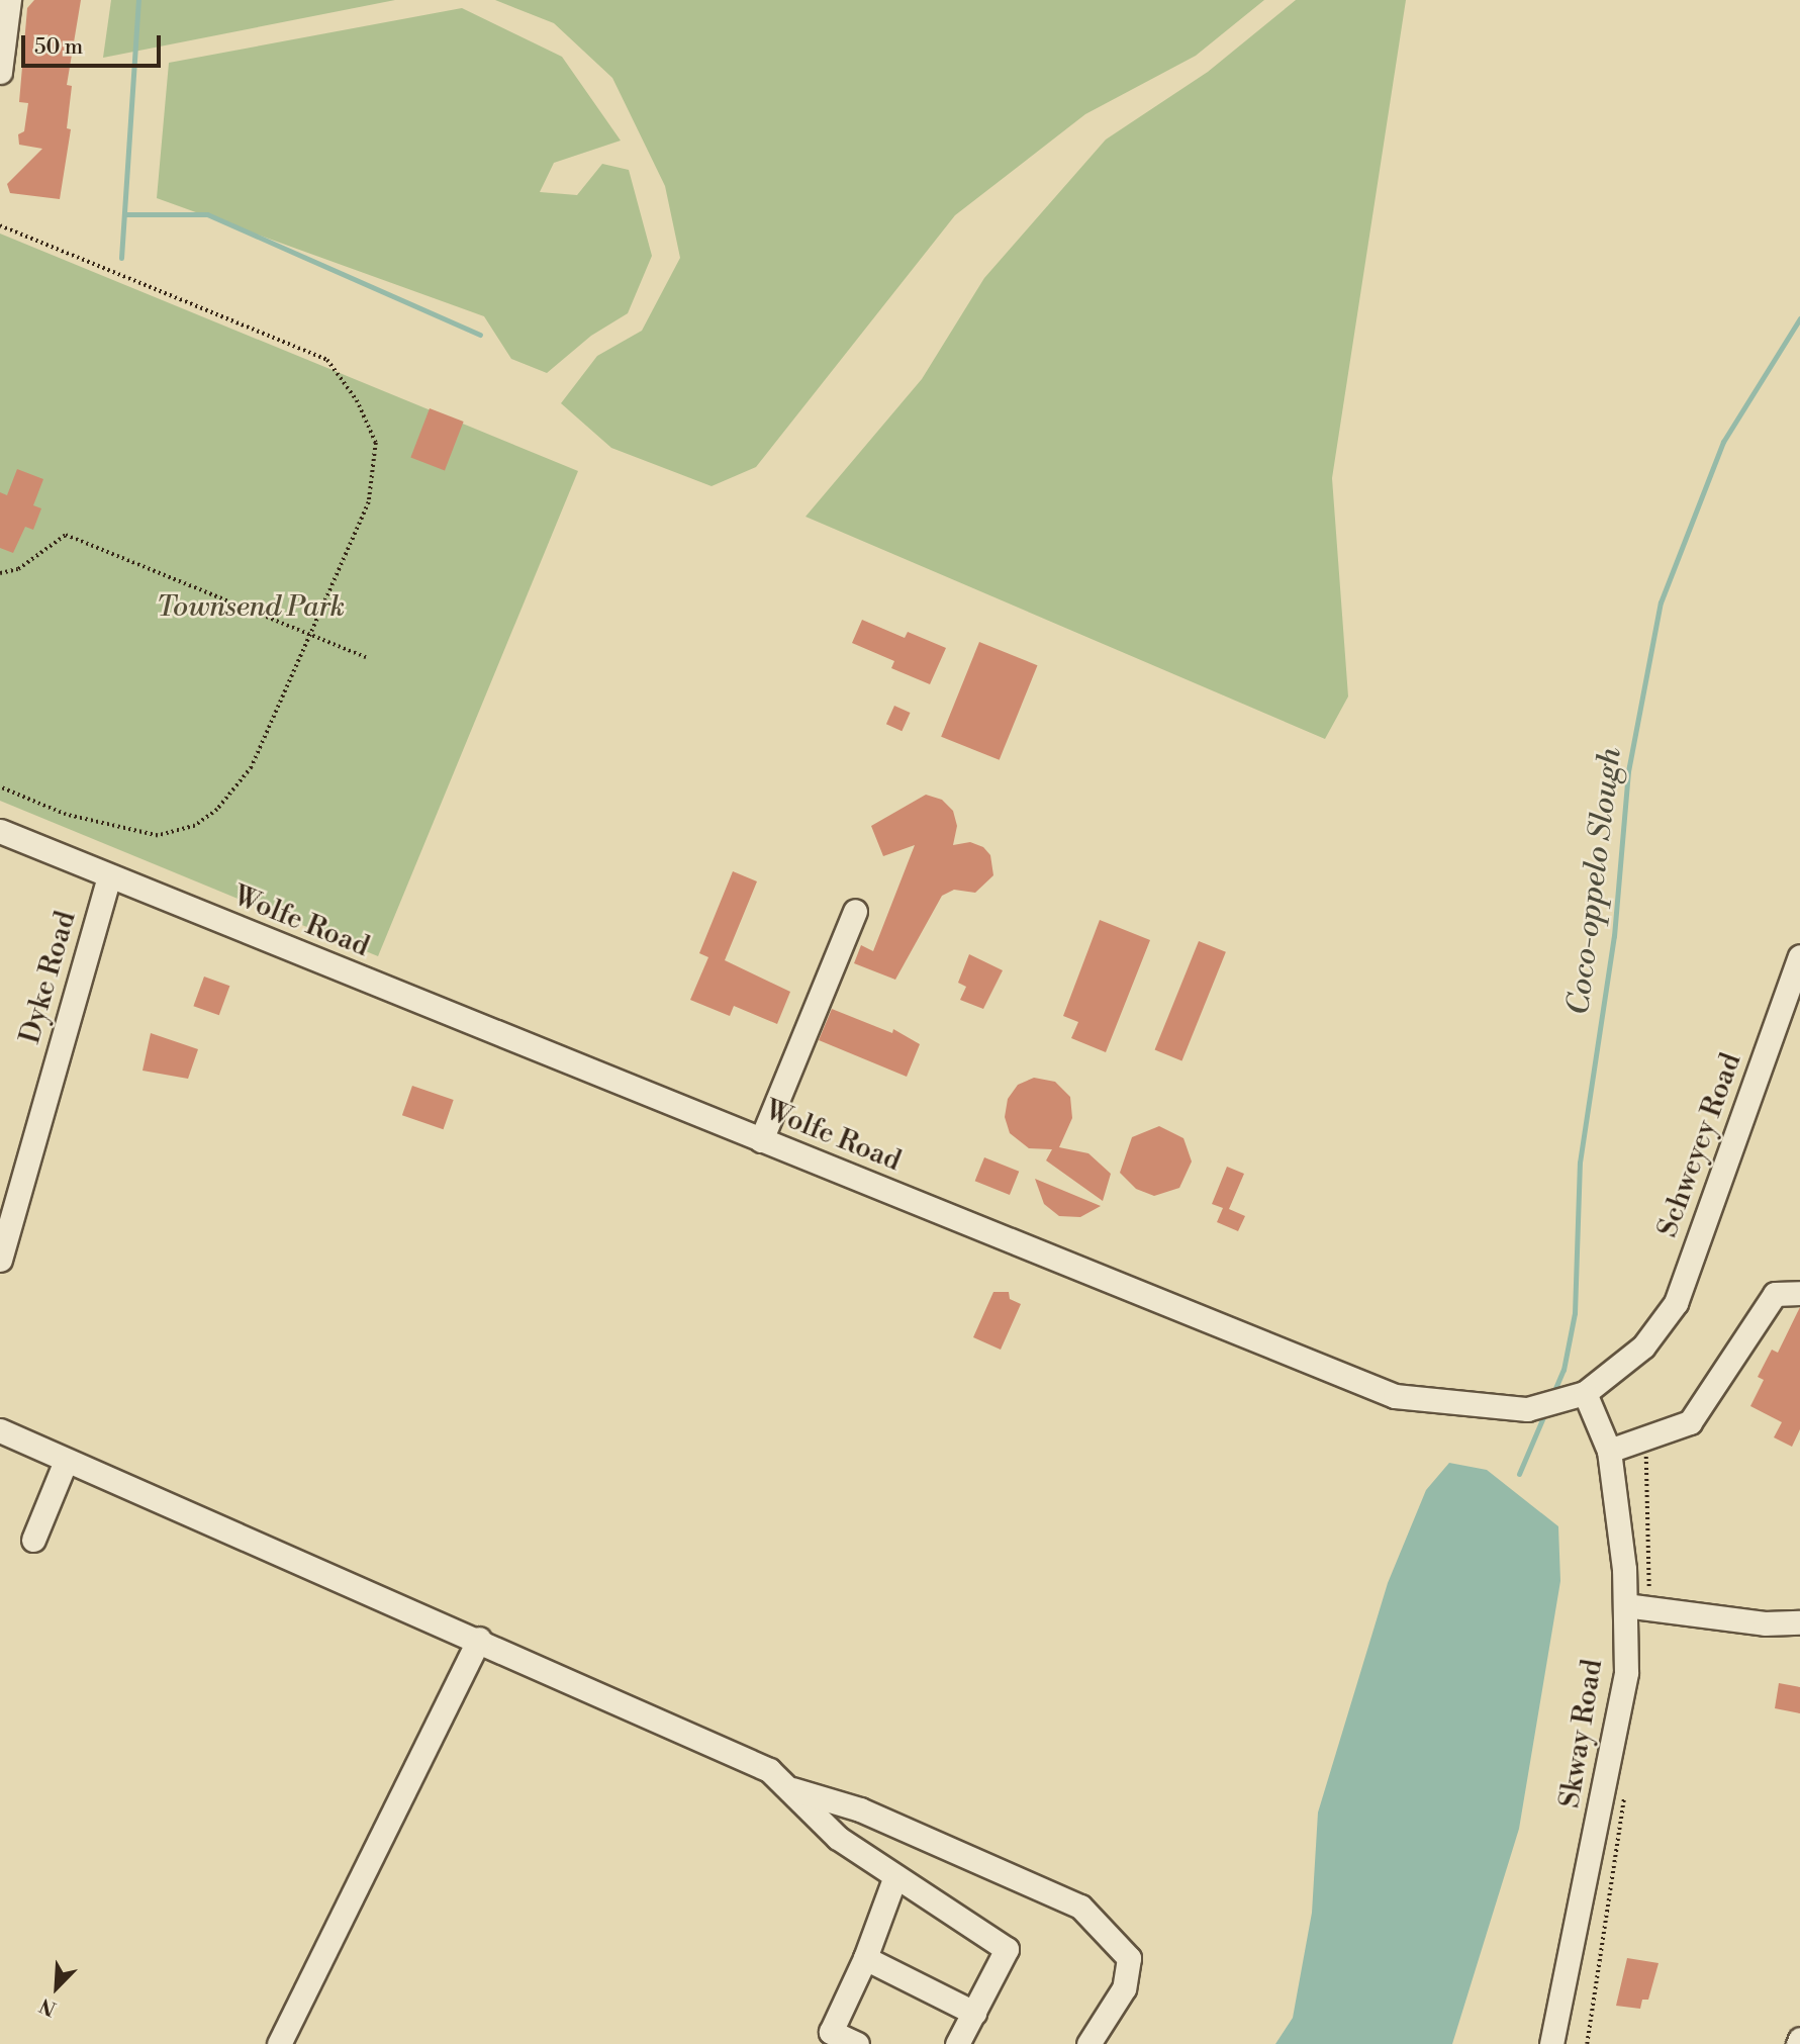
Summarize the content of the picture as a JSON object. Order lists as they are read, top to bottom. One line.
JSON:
{"streets":{"street":["Wolfe Road","Dyke Road","Schweyey Road","Skway Road"]},"crossings":[["Wolfe Road","Dyke Road"],["Wolfe Road","Schweyey Road"],["Wolfe Road","Skway Road"]],"water":["Coco-oppelo Slough"],"parks":["Townsend Park"],"scale_bar":"50 m","north":"bottom left"}
